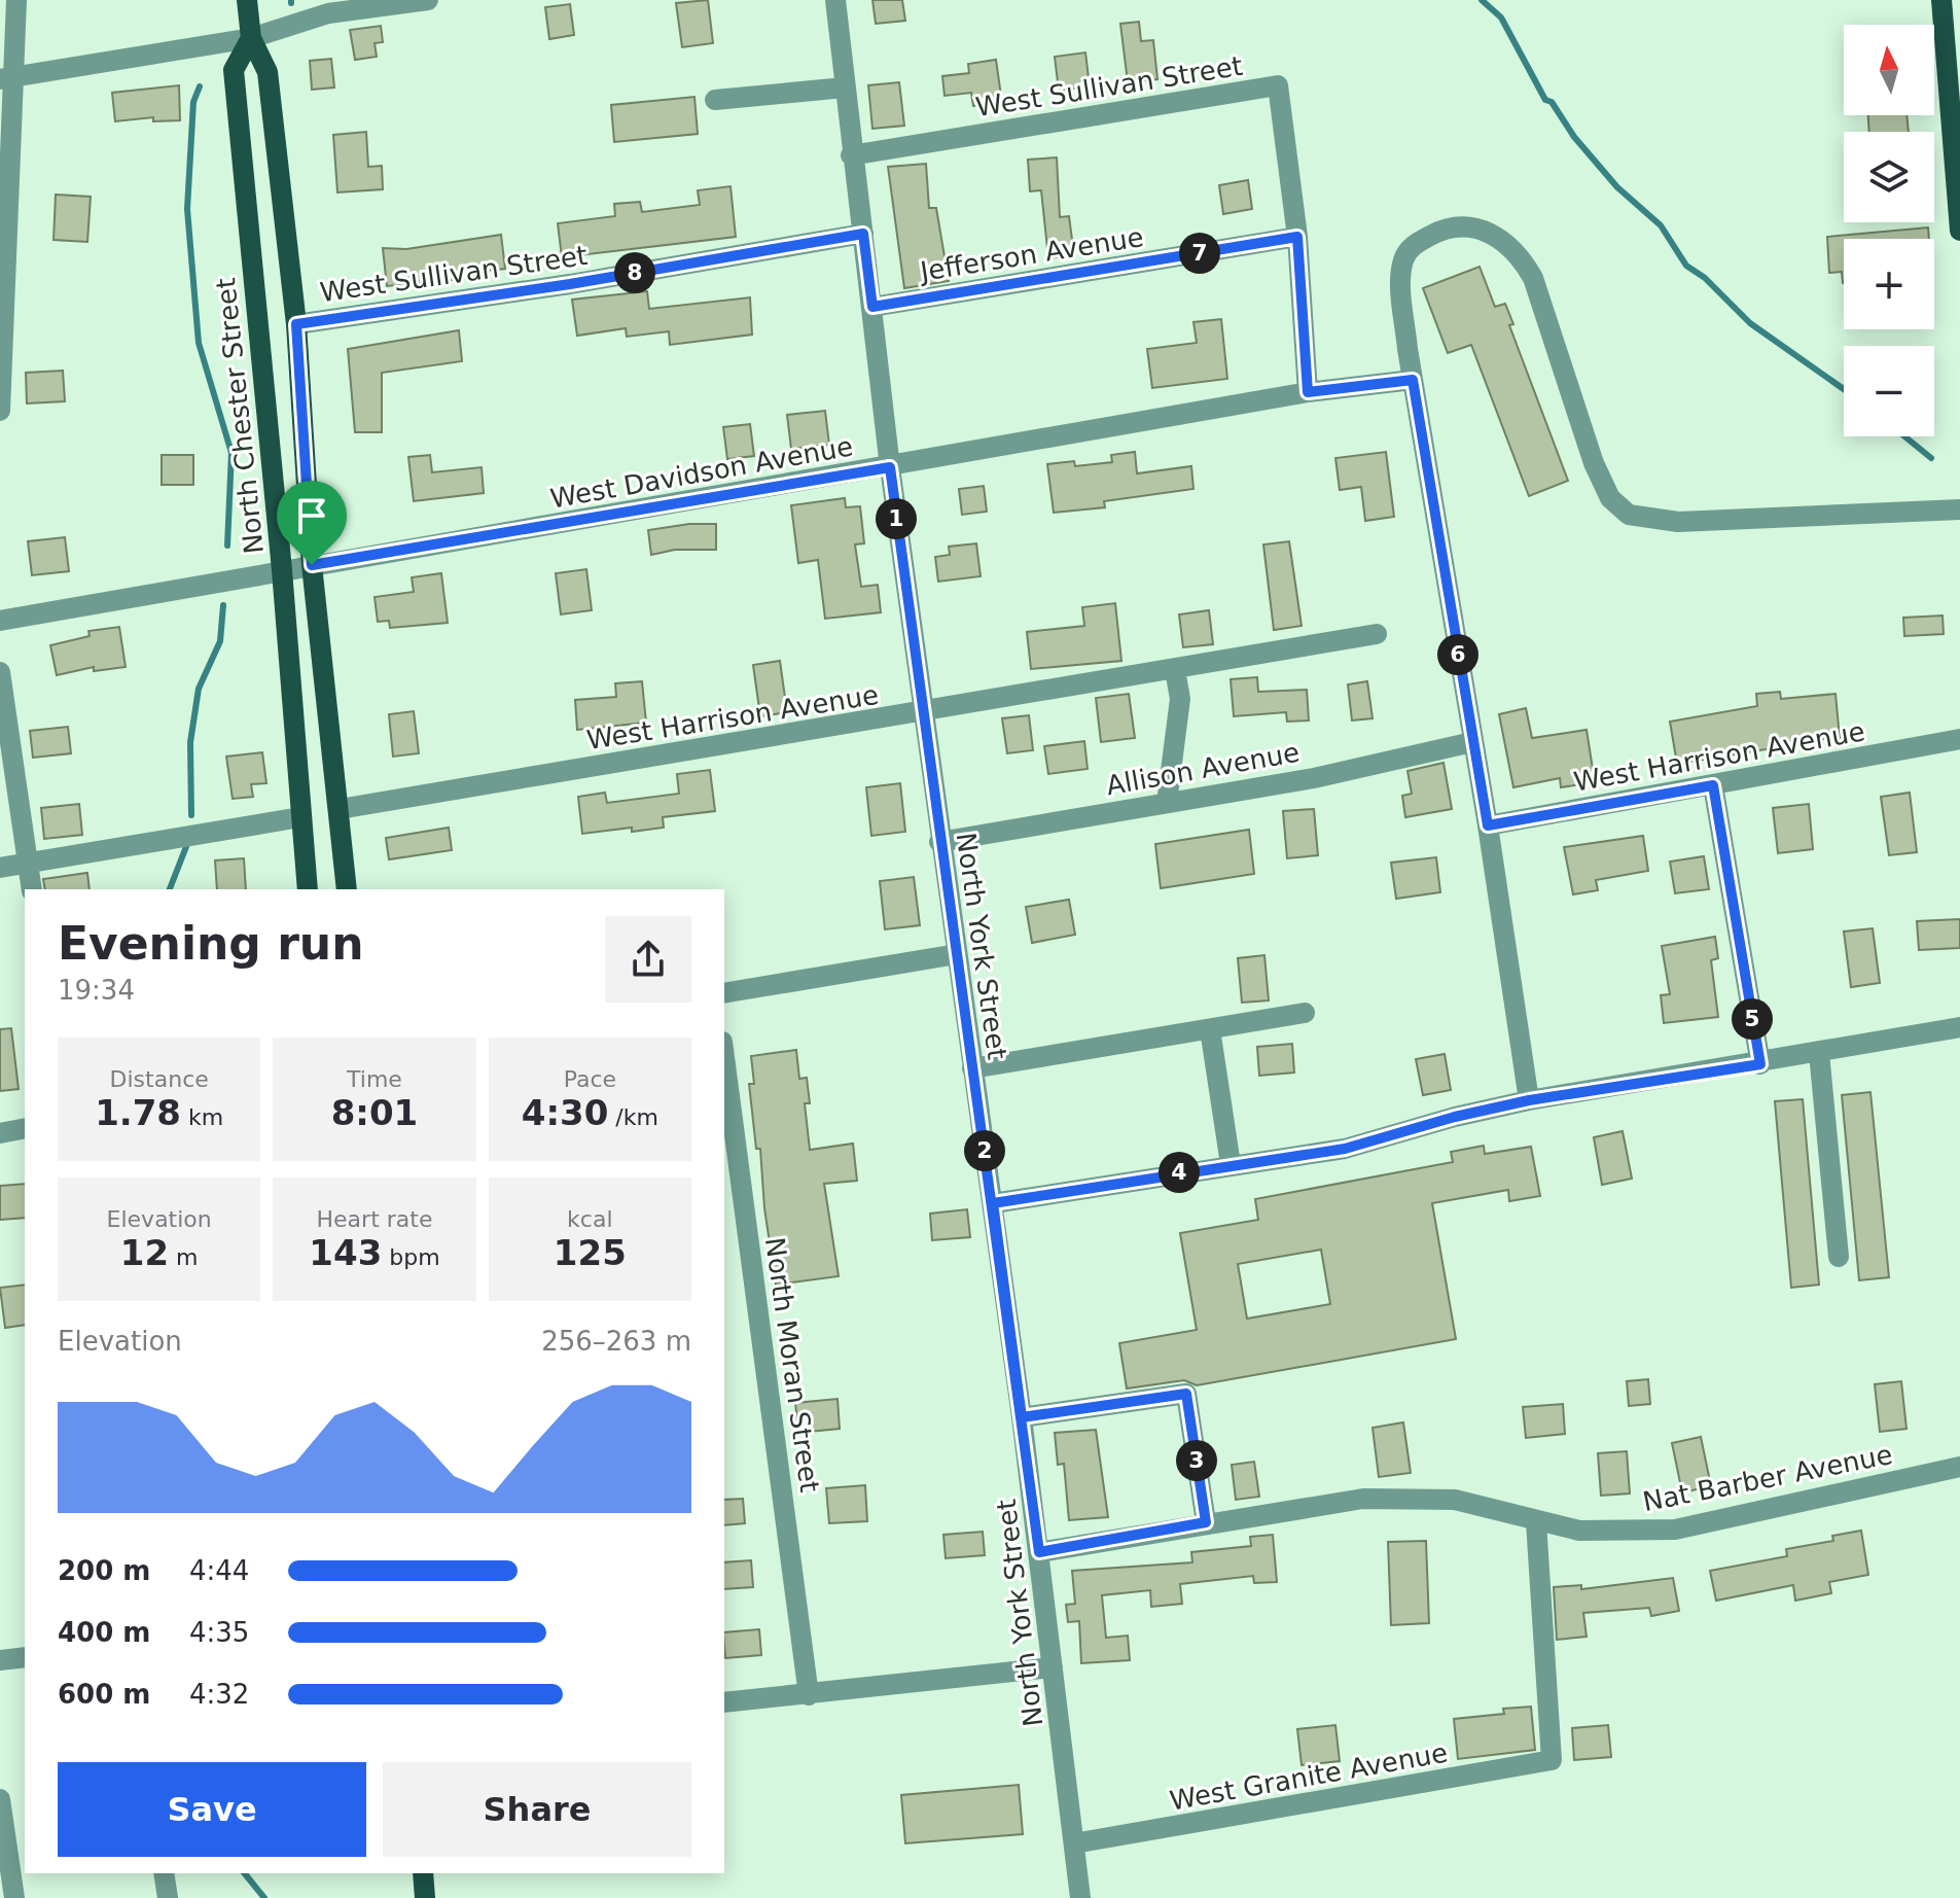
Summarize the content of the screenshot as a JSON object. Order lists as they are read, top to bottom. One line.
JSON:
{"streets":{"main road":["North Chester Street"],"street":["West Sullivan Street","Jefferson Avenue","West Davidson Avenue","West Harrison Avenue","Allison Avenue","North York Street","North Moran Street","Nat Barber Avenue","West Granite Avenue"]},"crossings":[["West Sullivan Street","Jefferson Avenue"],["West Sullivan Street","North York Street"],["Jefferson Avenue","North York Street"],["North Chester Street","West Davidson Avenue"],["West Davidson Avenue","North York Street"],["West Harrison Avenue","North York Street"],["Allison Avenue","North York Street"],["North York Street","West Granite Avenue"],["Nat Barber Avenue","West Granite Avenue"]],"north":"top","page":{"map_buttons":["+","−"],"pins":["7","8","1","6","5","2","4","3"],"heading":["Evening run","19:34"],"stats":[["Distance","1.78 km"],["Time","8:01"],["Pace","4:30 /km"],["Elevation","12 m"],["Heart rate","143 bpm"],["kcal","125"]],"chart":["Elevation","256–263 m"],"list":[{"name":"200 m","note":"4:44"},{"name":"400 m","note":"4:35"},{"name":"600 m","note":"4:32"}],"buttons":["Save","Share"]}}
